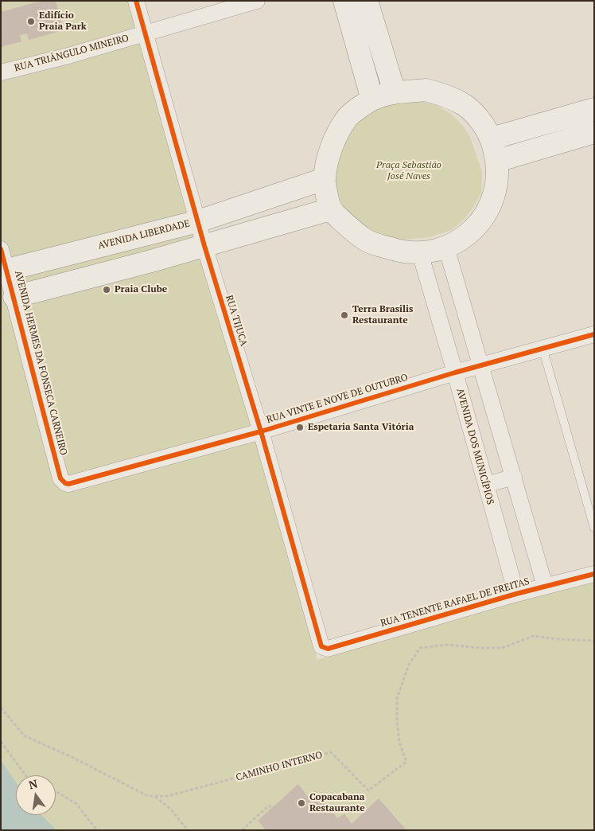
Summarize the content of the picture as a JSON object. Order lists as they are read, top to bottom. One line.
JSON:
{"streets":{"street":["RUA TRIÂNGULO MINEIRO","AVENIDA LIBERDADE","RUA TIJUCA","AVENIDA HERMES DA FONSECA CARNEIRO","RUA VINTE E NOVE DE OUTUBRO","AVENIDA DOS MUNICÍPIOS","RUA TENENTE RAFAEL DE FREITAS"],"path":["CAMINHO INTERNO"]},"crossings":[["RUA TRIÂNGULO MINEIRO","RUA TIJUCA"],["AVENIDA LIBERDADE","RUA TIJUCA"],["AVENIDA LIBERDADE","AVENIDA HERMES DA FONSECA CARNEIRO"],["RUA TIJUCA","RUA VINTE E NOVE DE OUTUBRO"],["RUA TIJUCA","RUA TENENTE RAFAEL DE FREITAS"],["AVENIDA HERMES DA FONSECA CARNEIRO","RUA VINTE E NOVE DE OUTUBRO"],["RUA VINTE E NOVE DE OUTUBRO","AVENIDA DOS MUNICÍPIOS"],["AVENIDA DOS MUNICÍPIOS","RUA TENENTE RAFAEL DE FREITAS"]],"parks":["Praça Sebastião José Naves"],"places":["Edifício Praia Park","Praia Clube","Terra Brasilis Restaurante","Espetaria Santa Vitória","Copacabana Restaurante"],"north":"top"}
